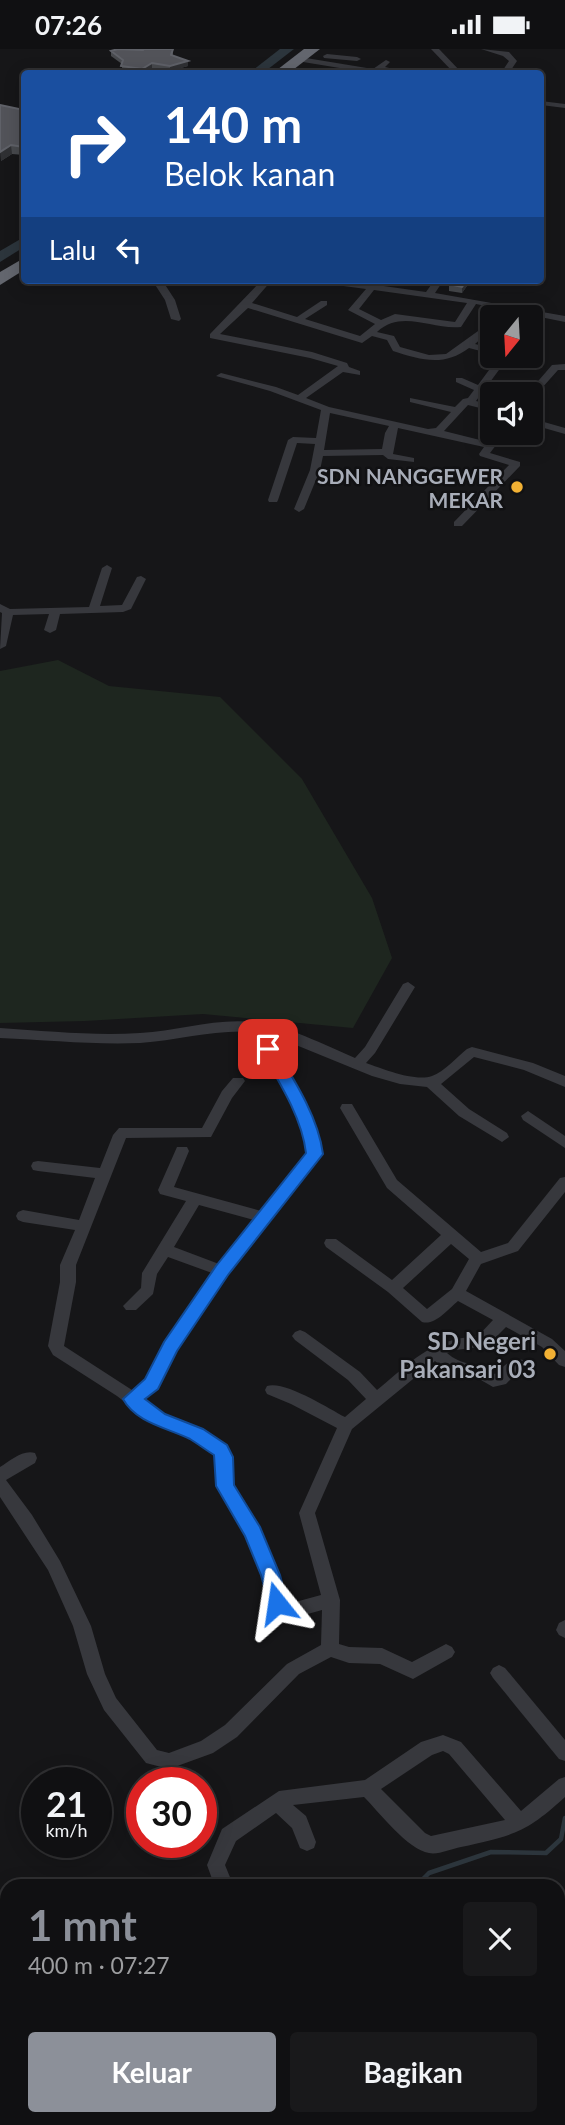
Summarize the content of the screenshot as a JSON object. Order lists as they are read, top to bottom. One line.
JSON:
{"places":["SDN NANGGEWER MEKAR","SD Negeri Pakansari 03"],"north":"bottom","page":{"status":"07:26","turn":["140 m","Belok kanan"],"then":"Lalu","speed":"21 km/h","limit":"30","heading":["1 mnt","400 m · 07:27"],"buttons":["Keluar","Bagikan"]}}
